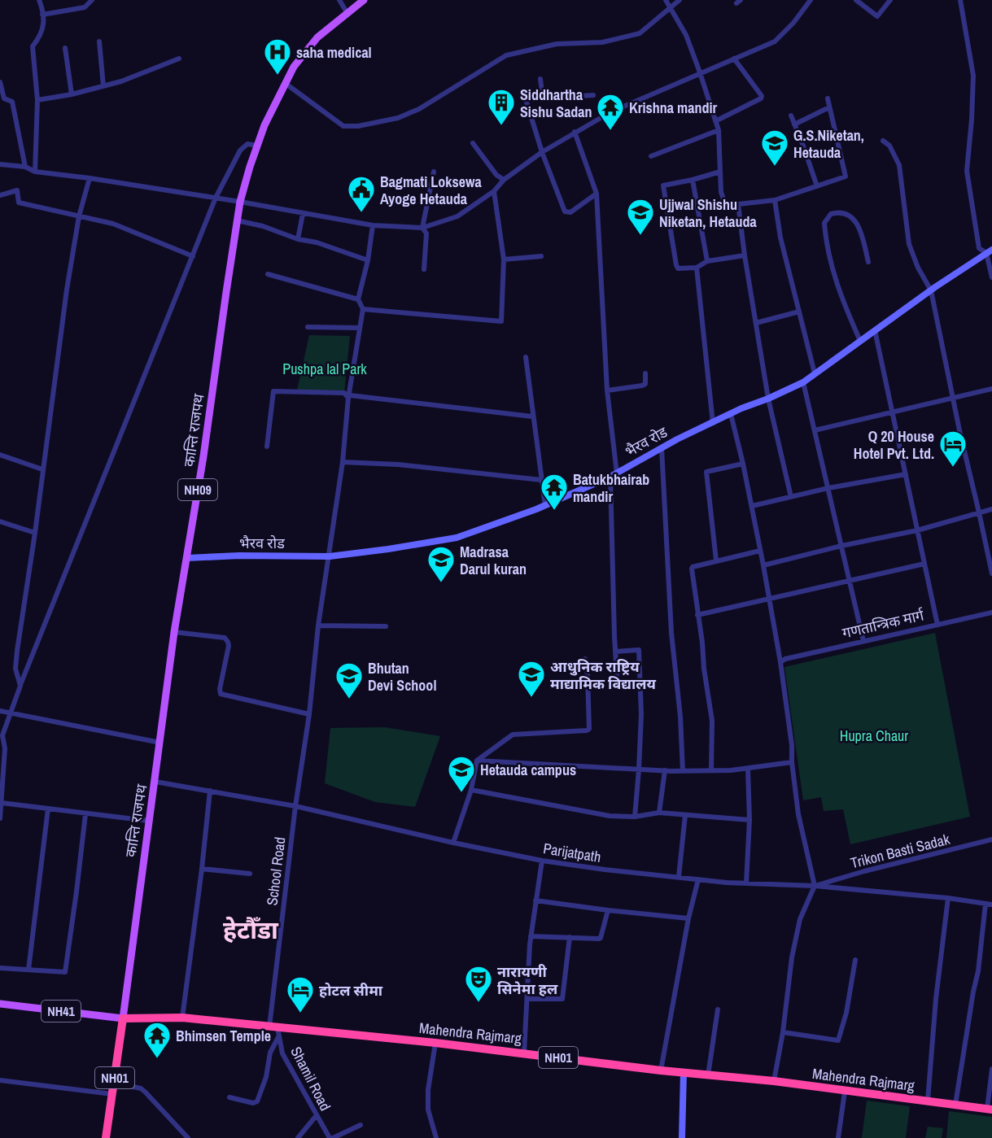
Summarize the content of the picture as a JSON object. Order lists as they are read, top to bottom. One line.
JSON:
{"streets":{"highway":["Mahendra Rajmarg","NH01"],"main road":["कान्ति राजपथ","भैरव रोड","NH09","NH41"],"street":["गणतान्त्रिक मार्ग","Trikon Basti Sadak","Parijatpath","School Road","Shamil Road"]},"crossings":[["कान्ति राजपथ","भैरव रोड"],["कान्ति राजपथ","Parijatpath"],["कान्ति राजपथ","NH41"],["कान्ति राजपथ","Mahendra Rajmarg"],["कान्ति राजपथ","NH01"],["भैरव रोड","School Road"],["Trikon Basti Sadak","Parijatpath"],["Parijatpath","School Road"],["School Road","Mahendra Rajmarg"],["School Road","Shamil Road"],["NH41","Mahendra Rajmarg"],["NH41","NH01"],["Mahendra Rajmarg","NH01"],["Mahendra Rajmarg","Shamil Road"]],"districts":["हेटौँडा"],"parks":["Pushpa lal Park","Hupra Chaur"],"places":{"hospital":["saha medical"],"building":["Siddhartha Sishu Sadan"],"temple":["Krishna mandir","Batukbhairab mandir","Bhimsen Temple"],"school or university":["G.S.Niketan, Hetauda","Ujjwal Shishu Niketan, Hetauda","Madrasa Darul kuran","आधुनिक राष्ट्रिय माद्यामिक विद्यालय","Bhutan Devi School","Hetauda campus"],"public building":["Bagmati Loksewa Ayoge Hetauda"],"hotel":["Q 20 House Hotel Pvt. Ltd.","होटल सीमा"],"theatre":["नारायणी सिनेमा हल"]}}
